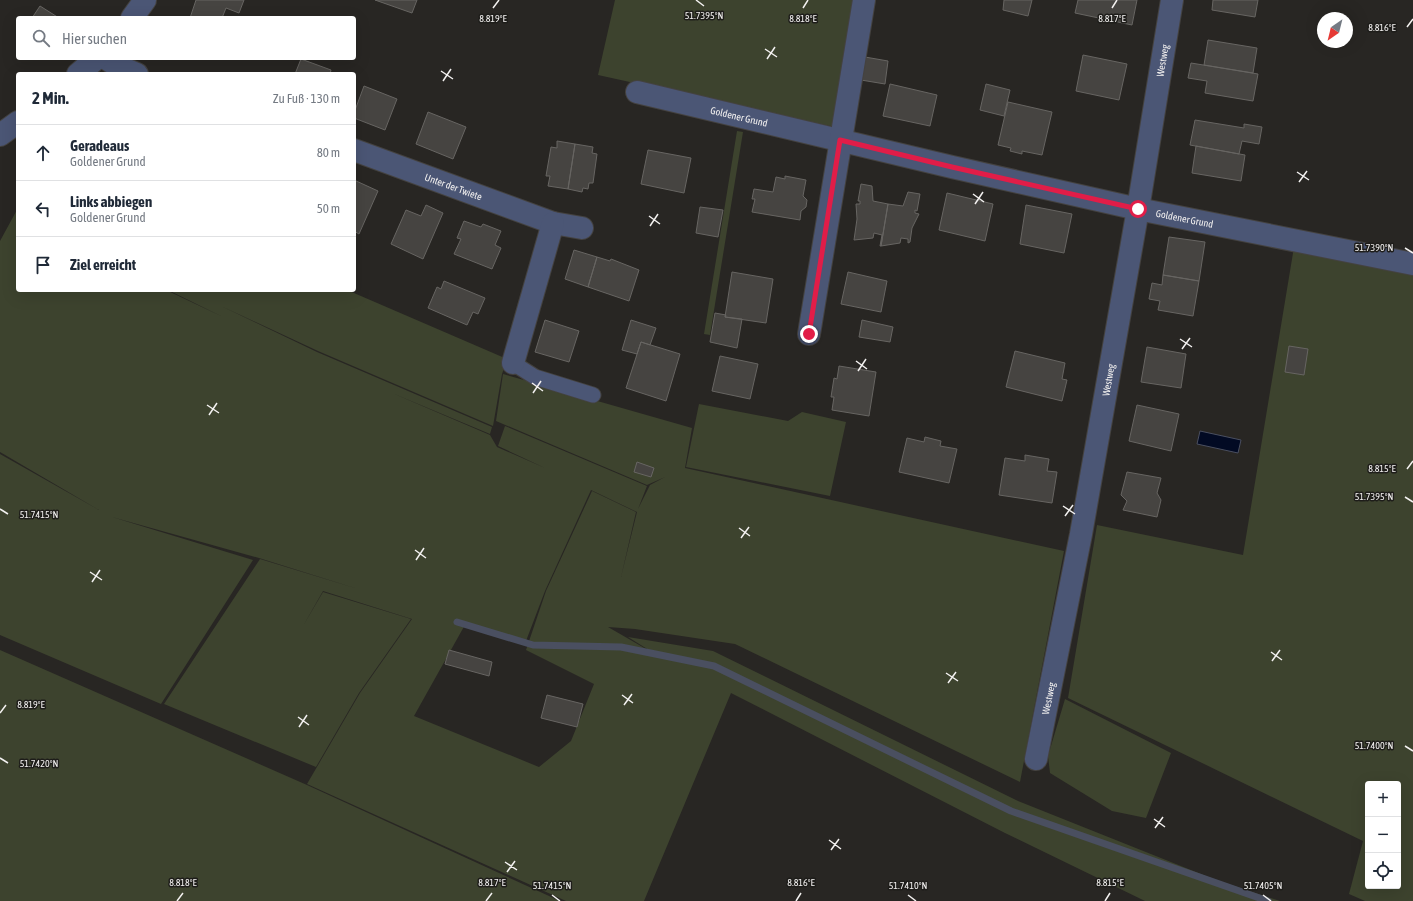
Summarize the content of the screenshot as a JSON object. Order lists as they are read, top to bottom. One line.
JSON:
{"streets":{"street":["Westweg","Goldener Grund","Unter der Twiete"]},"crossings":[["Westweg","Goldener Grund"]],"north":"bottom left","page":{"search":"Hier suchen","heading":["2 Min.","Zu Fuß · 130 m"],"list":[["Geradeaus","Goldener Grund","80 m"],["Links abbiegen","Goldener Grund","50 m"],"Ziel erreicht"],"map_buttons":["+","−"]},"coordinates":["51.7395°N","8.819°E","8.818°E","8.817°E","8.816°E","51.7390°N","8.815°E","51.7415°N","51.7400°N","51.7420°N","51.7410°N","51.7405°N"]}
